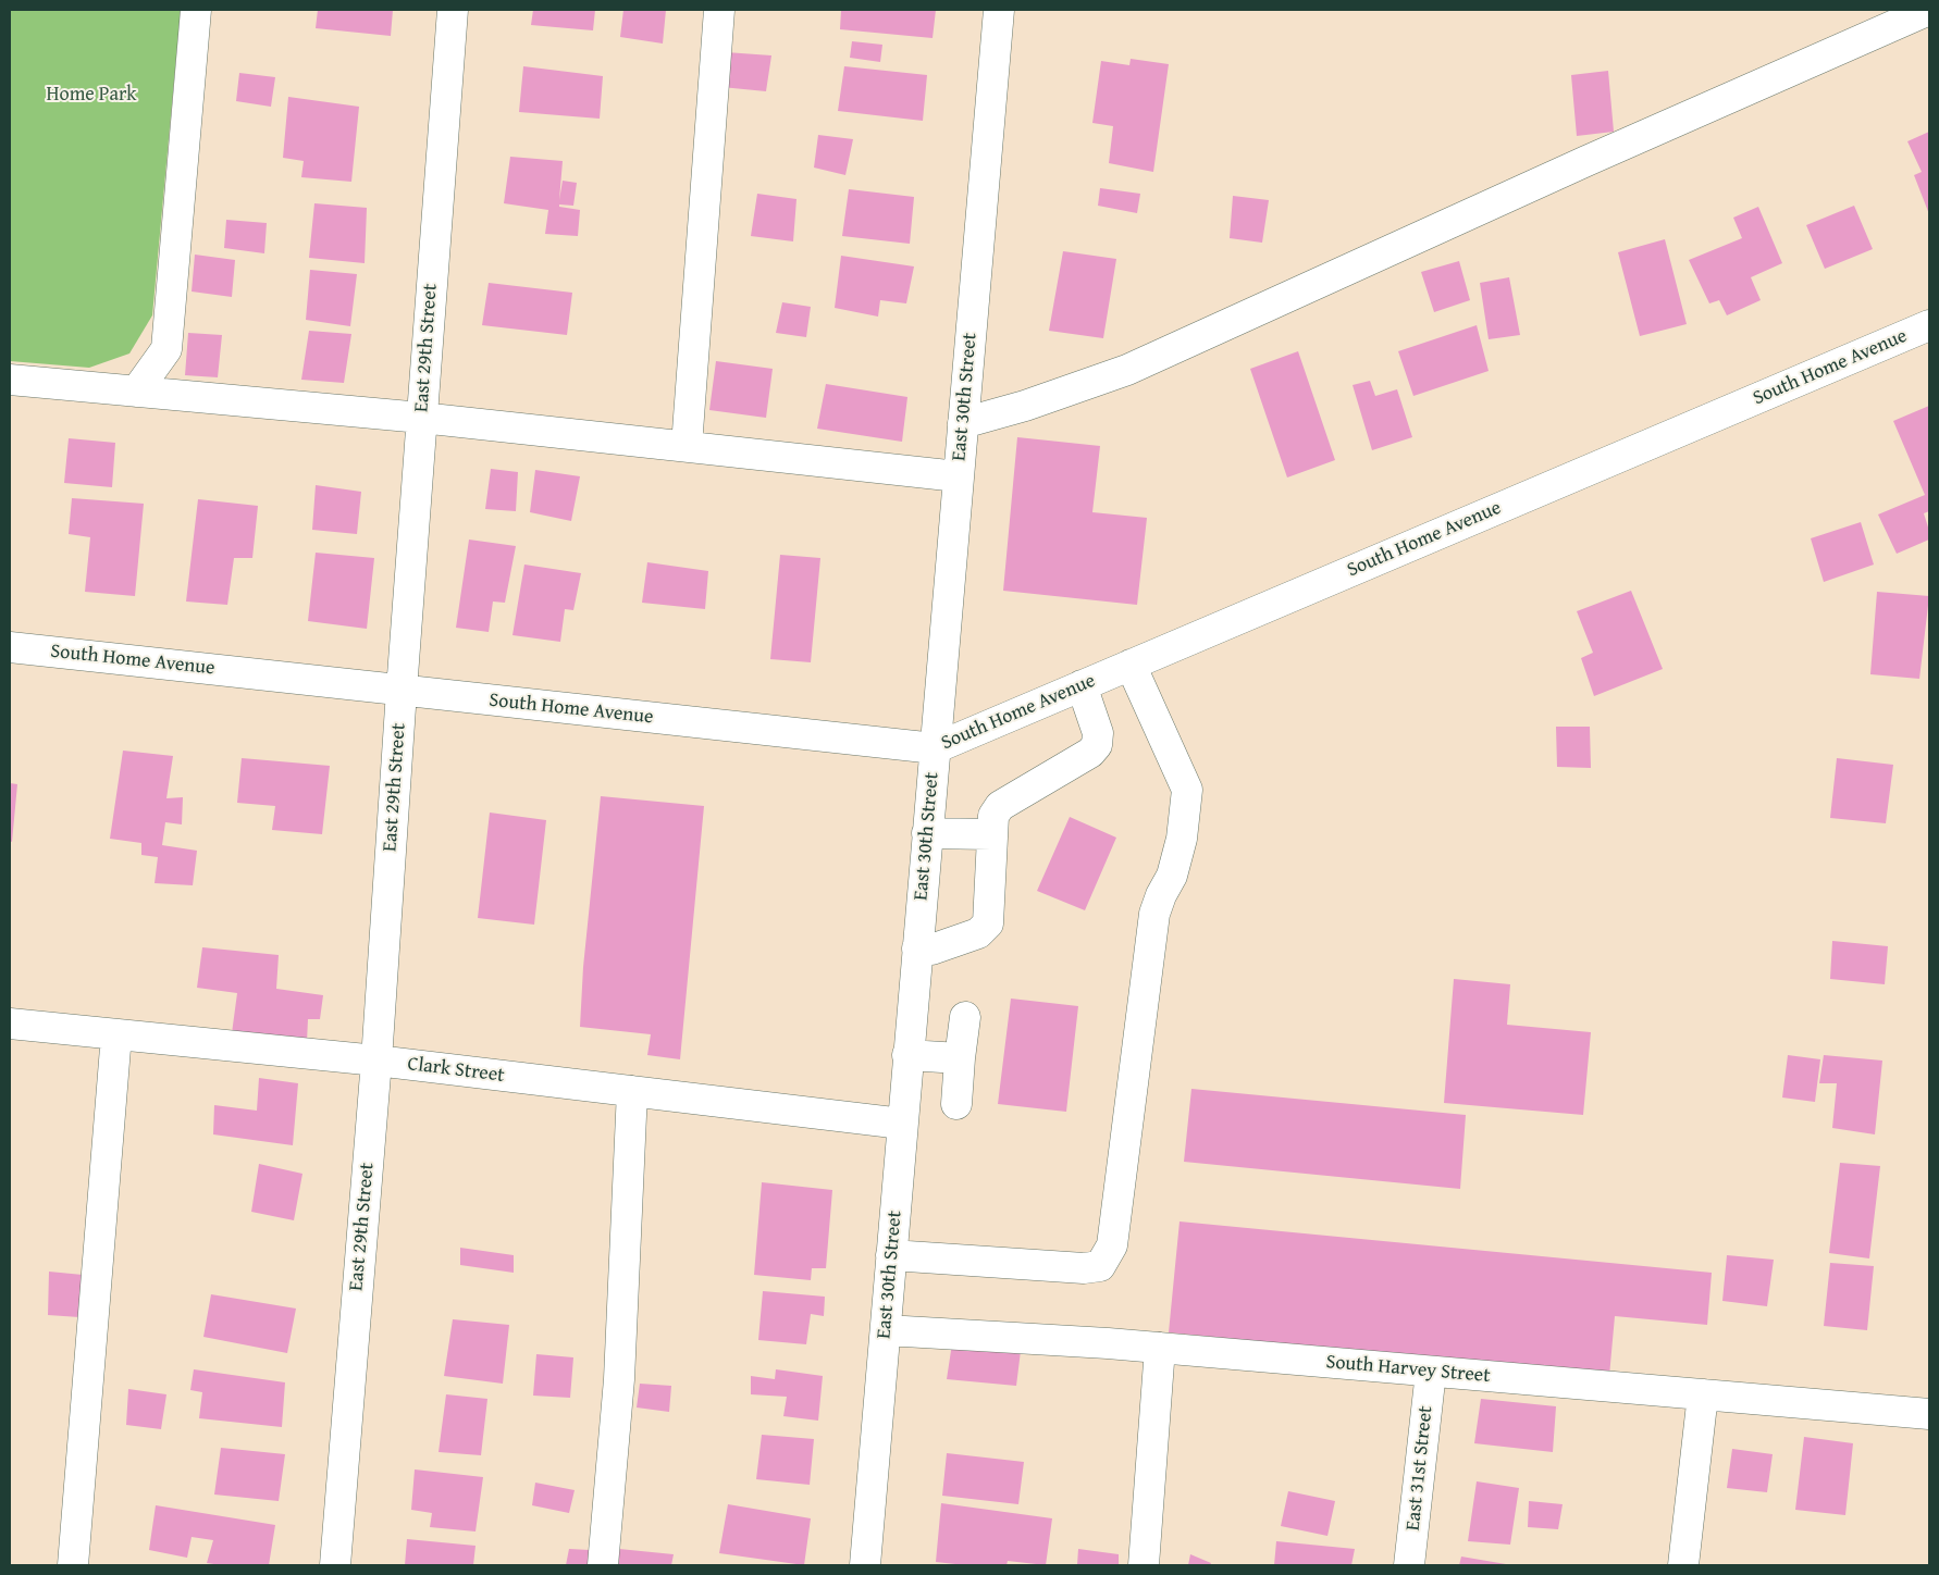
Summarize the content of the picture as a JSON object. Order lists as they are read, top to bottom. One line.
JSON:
{"streets":{"street":["East 29th Street","South Home Avenue","East 30th Street","Clark Street","South Harvey Street","East 31st Street"]},"crossings":[["East 29th Street","South Home Avenue"],["East 29th Street","Clark Street"],["South Home Avenue","East 30th Street"],["East 30th Street","Clark Street"],["East 30th Street","South Harvey Street"],["South Harvey Street","East 31st Street"]],"parks":["Home Park"]}
